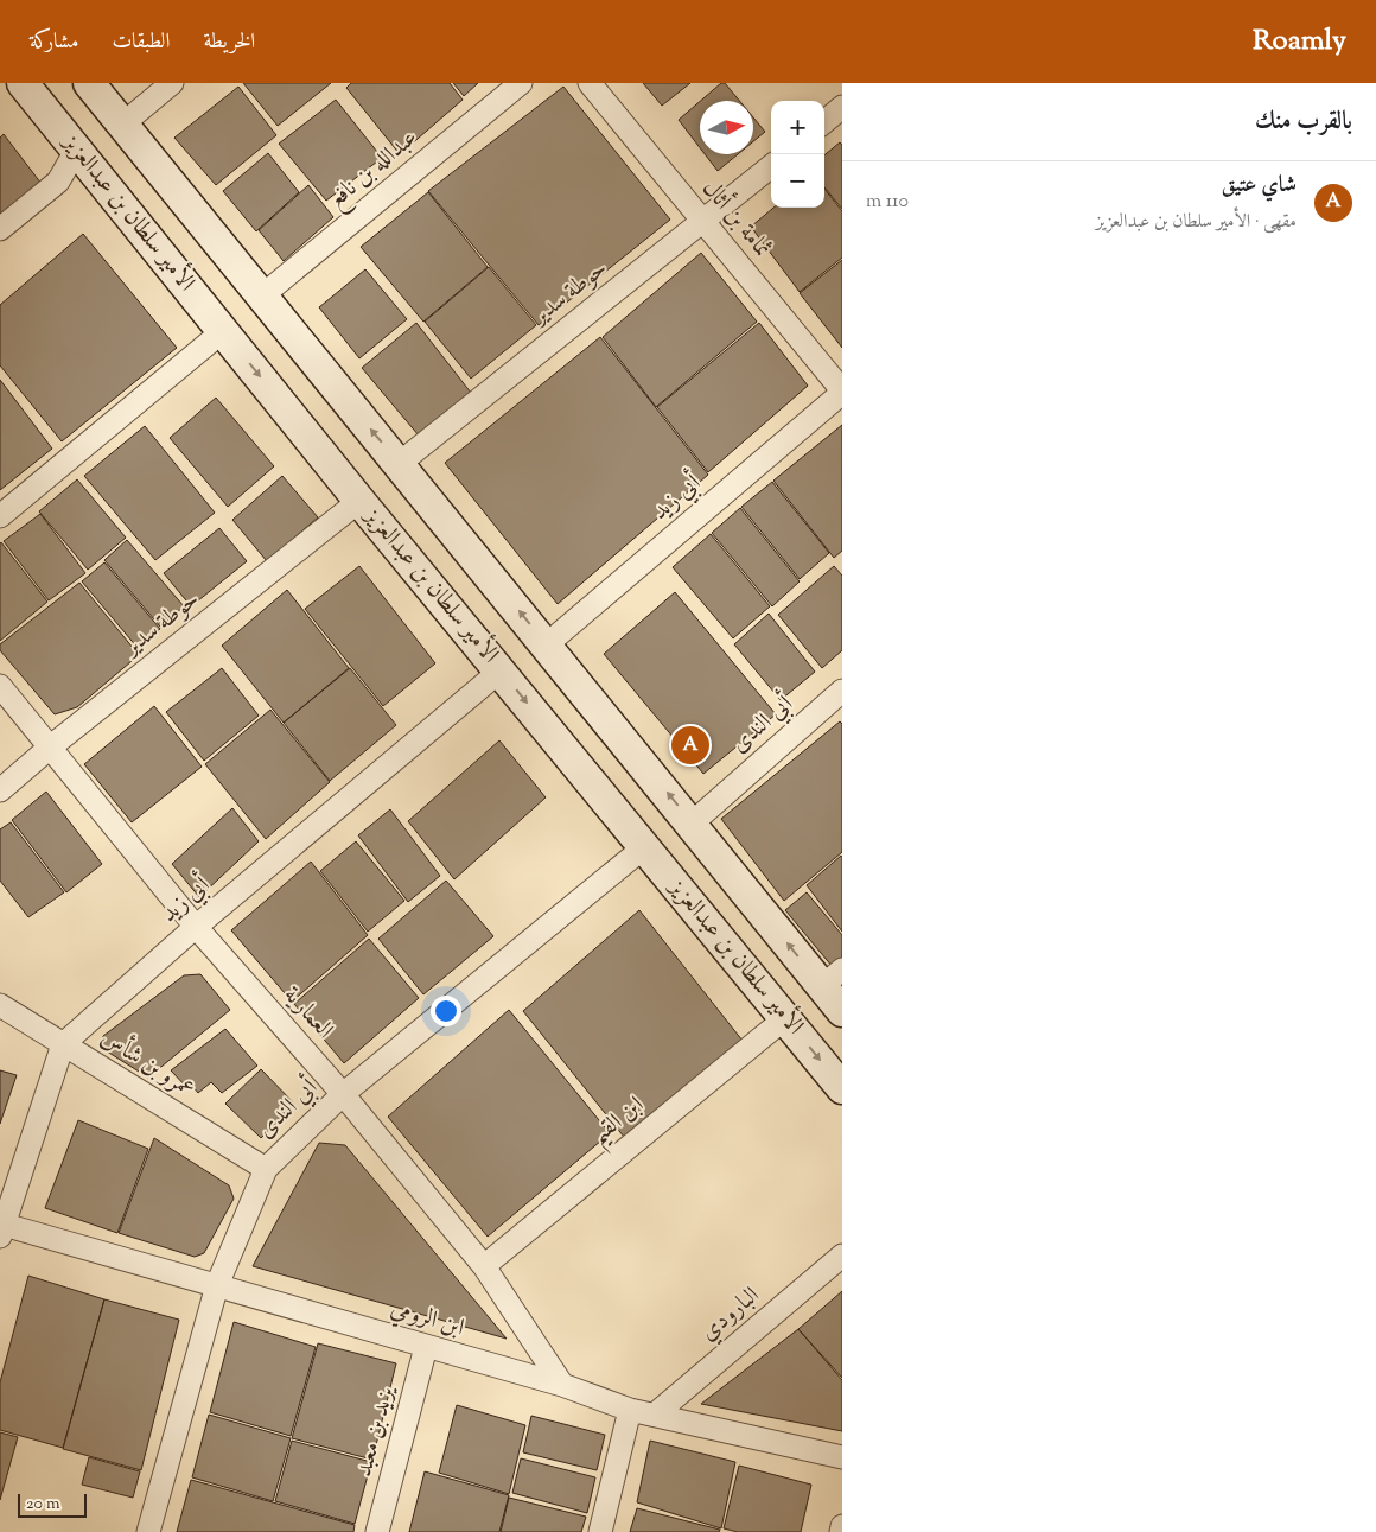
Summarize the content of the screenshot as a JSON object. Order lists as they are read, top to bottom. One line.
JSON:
{"streets":{"street":["عبدالله بن نافع","الأمير سلطان بن عبدالعزيز","ثمامة بن أثال","حوطة سدير","أبي زيد","أبي الندى","العمارية","عمرو بن شأس","ابن القيم","البارودي","ابن الرومي","يزيد بن معبد"]},"crossings":[["عبدالله بن نافع","الأمير سلطان بن عبدالعزيز"],["الأمير سلطان بن عبدالعزيز","حوطة سدير"],["الأمير سلطان بن عبدالعزيز","أبي زيد"],["الأمير سلطان بن عبدالعزيز","أبي الندى"],["الأمير سلطان بن عبدالعزيز","ابن القيم"],["ثمامة بن أثال","حوطة سدير"],["ثمامة بن أثال","أبي زيد"],["حوطة سدير","العمارية"],["أبي زيد","العمارية"],["أبي زيد","عمرو بن شأس"],["أبي زيد","ابن الرومي"],["أبي الندى","العمارية"],["أبي الندى","عمرو بن شأس"],["أبي الندى","ابن الرومي"],["العمارية","ابن القيم"],["العمارية","ابن الرومي"],["البارودي","ابن الرومي"],["ابن الرومي","يزيد بن معبد"]],"scale_bar":"20 m","north":"right","page":{"header":"Roamly","nav":["الخريطة","الطبقات","مشاركة"],"heading":"بالقرب منك","map_buttons":["+","−"],"list":[{"mark":"A","name":"شاي عتيق","note":"مقهى · الأمير سلطان بن عبدالعزيز","value":"110 m"}],"pins":"A","scale":"20 m"}}
